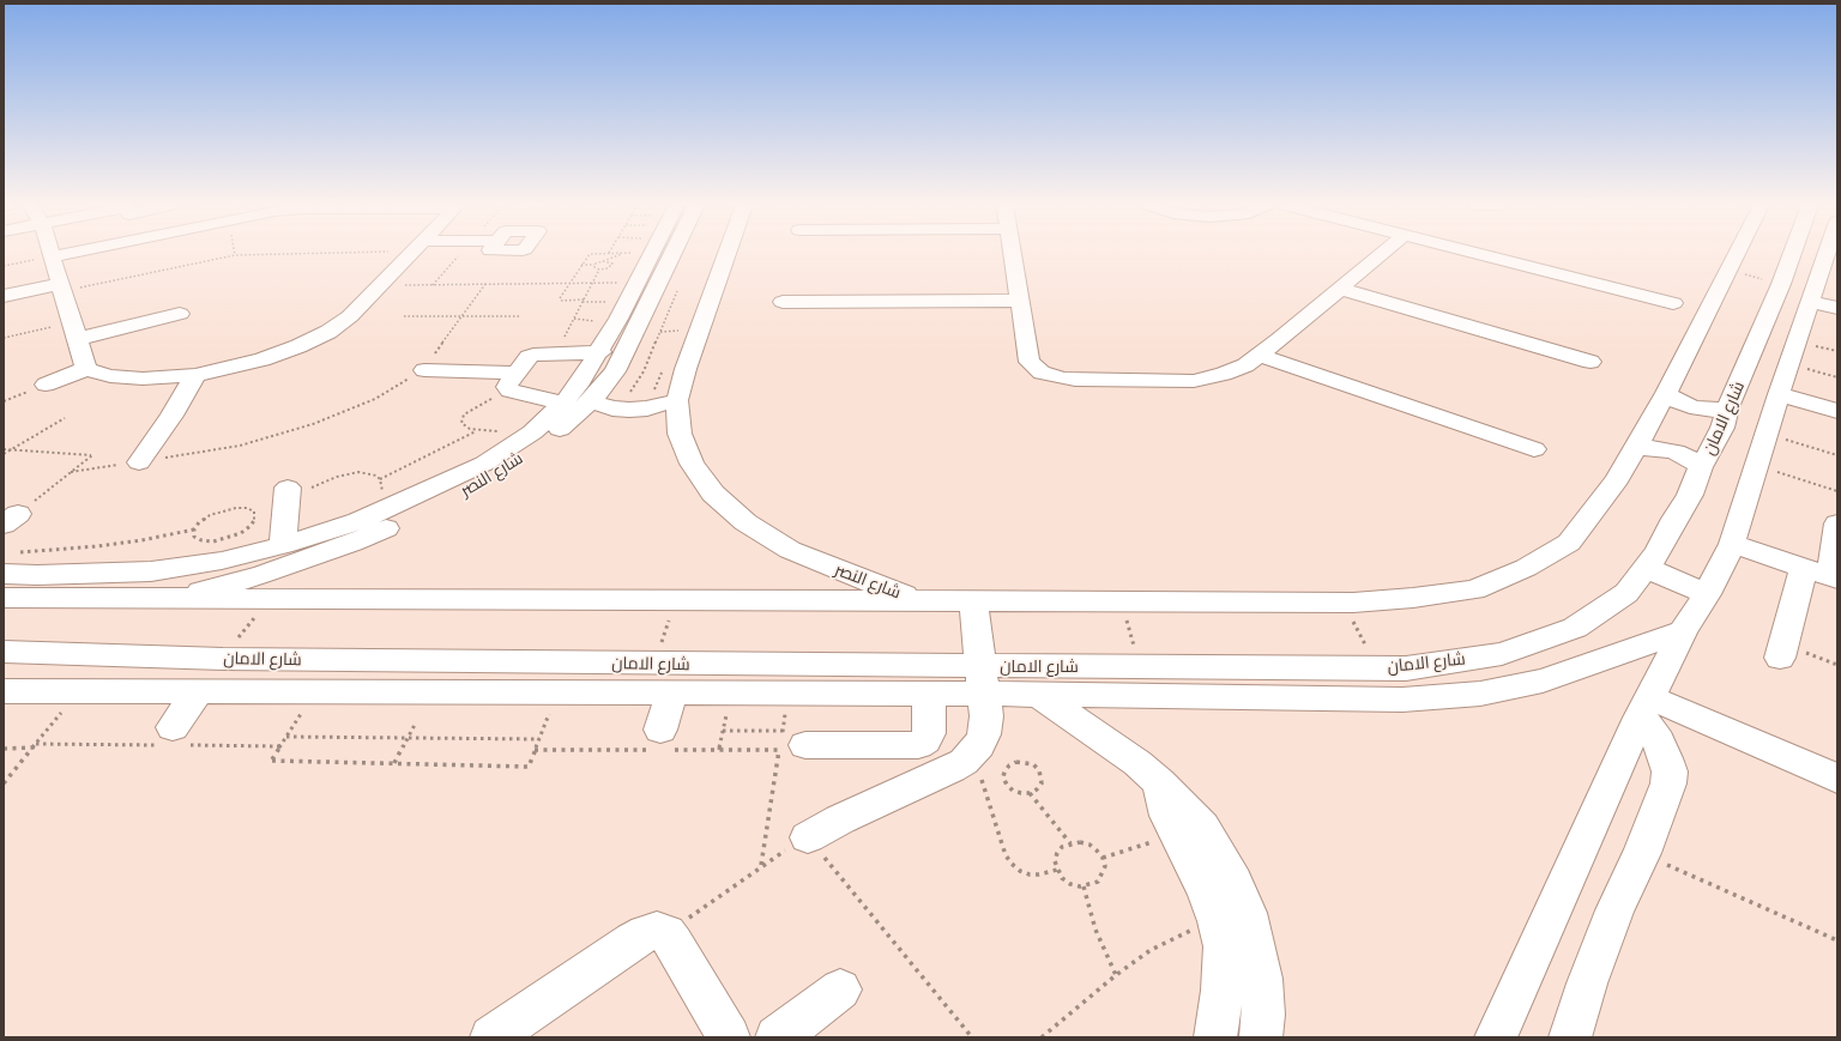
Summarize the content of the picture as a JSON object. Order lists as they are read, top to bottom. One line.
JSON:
{"streets":{"street":["شارع الامان","شارع النصر"]}}
